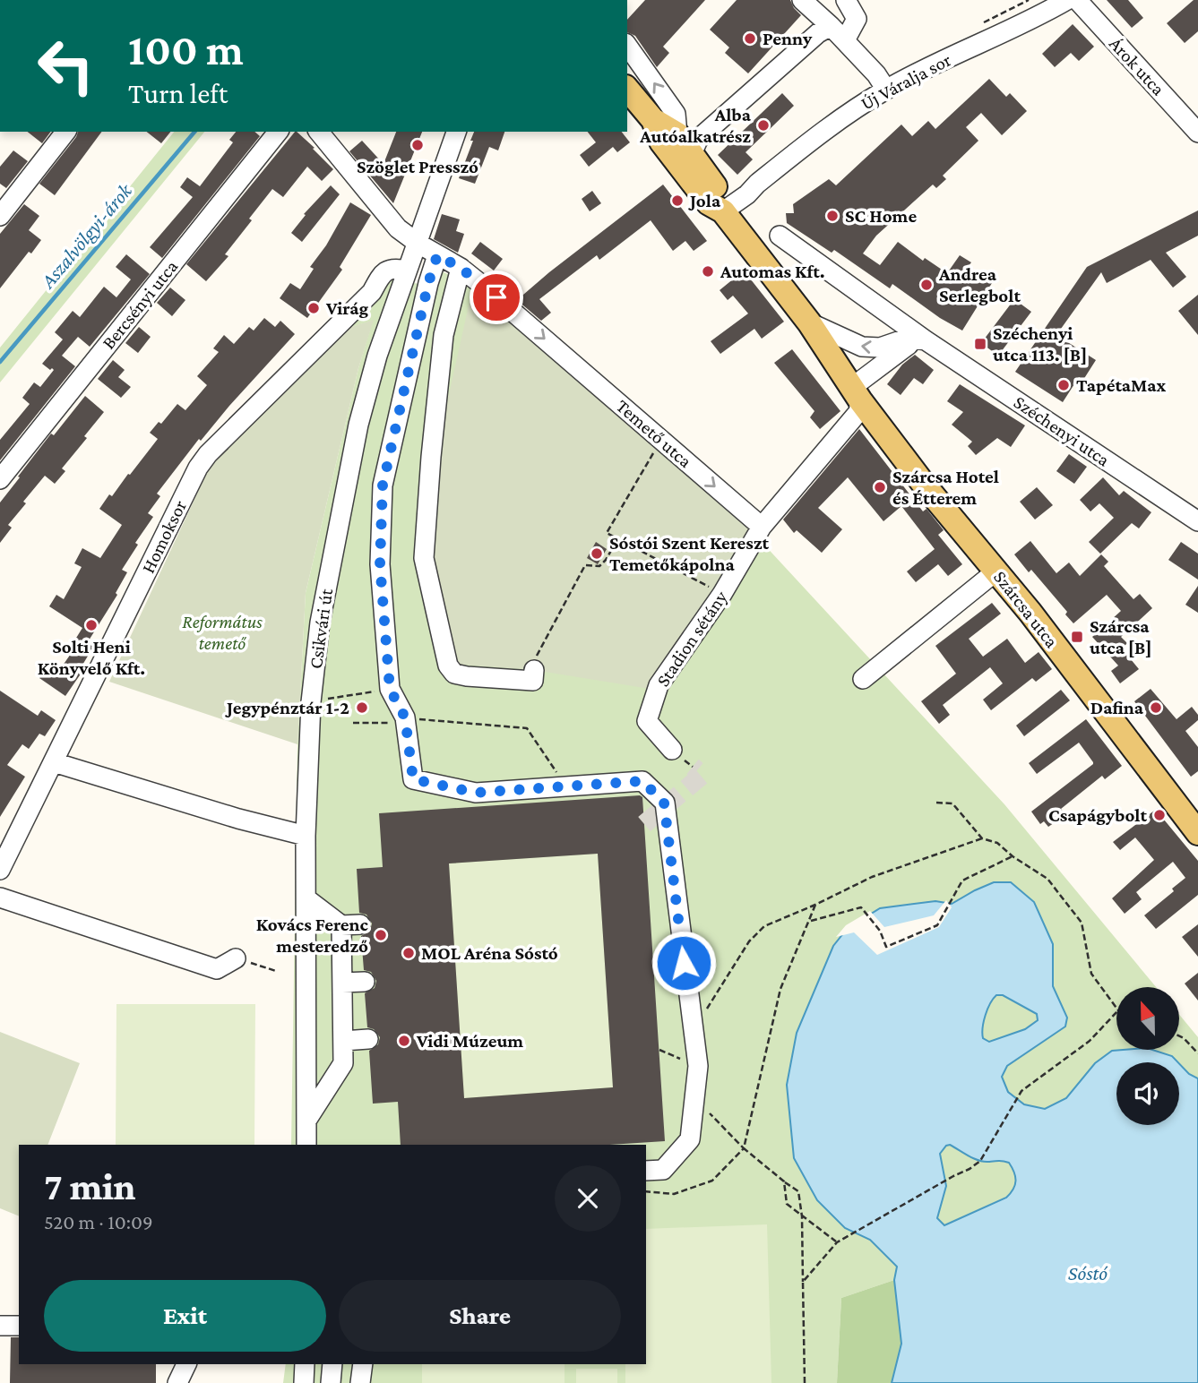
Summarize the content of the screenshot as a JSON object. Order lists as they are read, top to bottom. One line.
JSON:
{"streets":{"main road":["Szárcsa utca"],"street":["Árok utca","Új Váralja sor","Bercsényi utca","Széchenyi utca","Temető utca","Homoksor","Csikvári út","Stadion sétány"]},"crossings":[["Temető utca","Csikvári út"],["Temető utca","Stadion sétány"],["Homoksor","Csikvári út"]],"one_way":["Temető utca"],"water":["Aszalvölgyi-árok","Sóstó"],"parks":["Református temető"],"places":{"other":["Penny","Alba Autóalkatrész","Szöglet Presszó","Jola","SC Home","Automas Kft.","Andrea Serlegbolt","Virág","TapétaMax","Szárcsa Hotel és Étterem","Sóstói Szent Kereszt Temetőkápolna","Solti Heni Könyvelő Kft.","Jegypénztár 1-2","Dafina","Csapágybolt","Kovács Ferenc mesteredző","MOL Aréna Sóstó","Vidi Múzeum"],"transit":["Széchenyi utca 113. [B]","Szárcsa utca [B]"]},"north":"top","page":{"turn":["100 m","Turn left"],"heading":["7 min","520 m · 10:09"],"buttons":["Exit","Share"]}}
